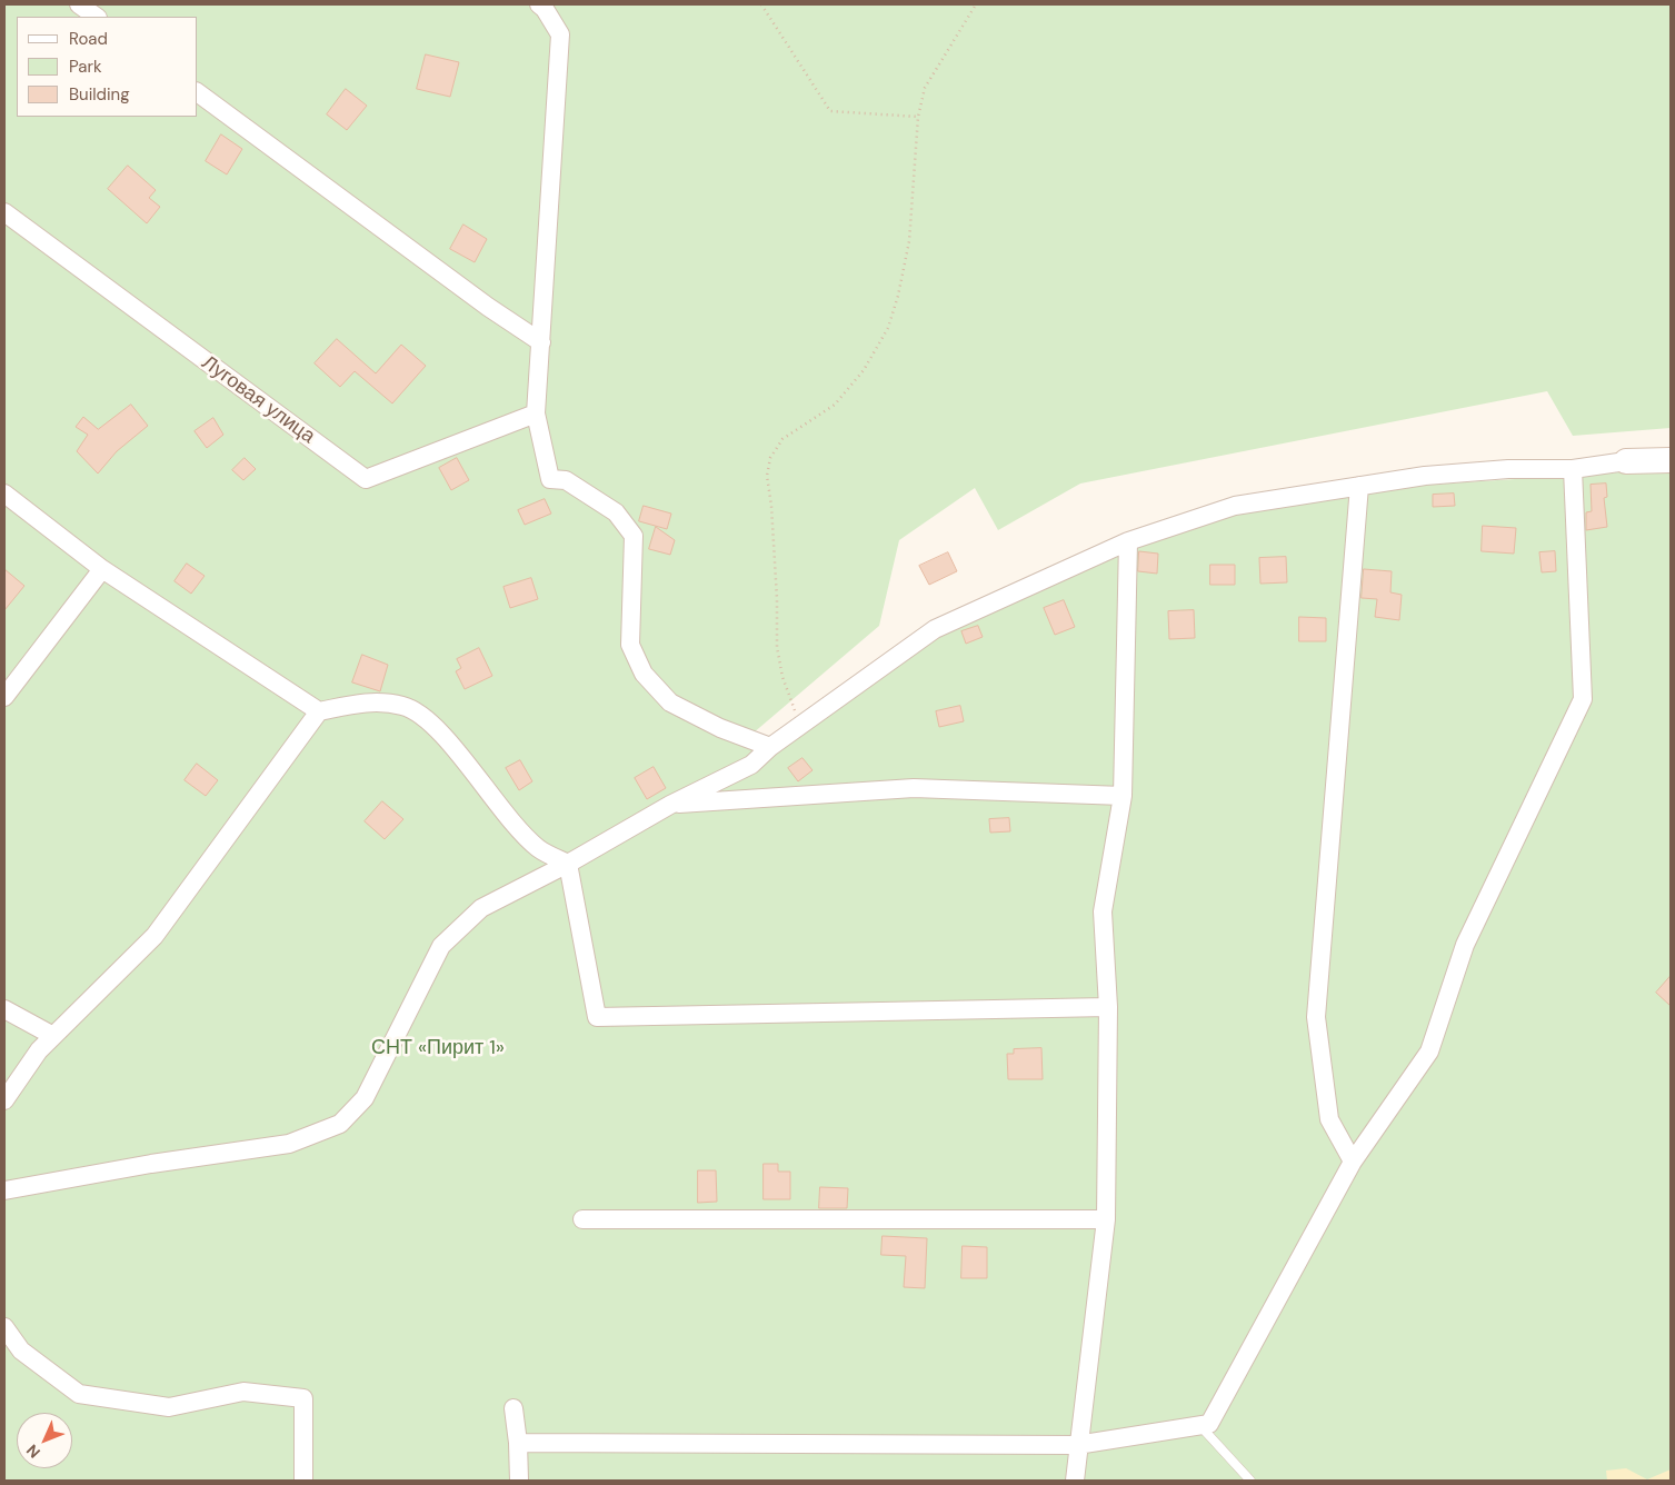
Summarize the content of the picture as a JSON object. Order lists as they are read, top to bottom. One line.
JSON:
{"streets":{"street":["Луговая улица"]},"parks":["СНТ «Пирит 1»"],"legend":["Road","Park","Building"],"north":"bottom left"}
